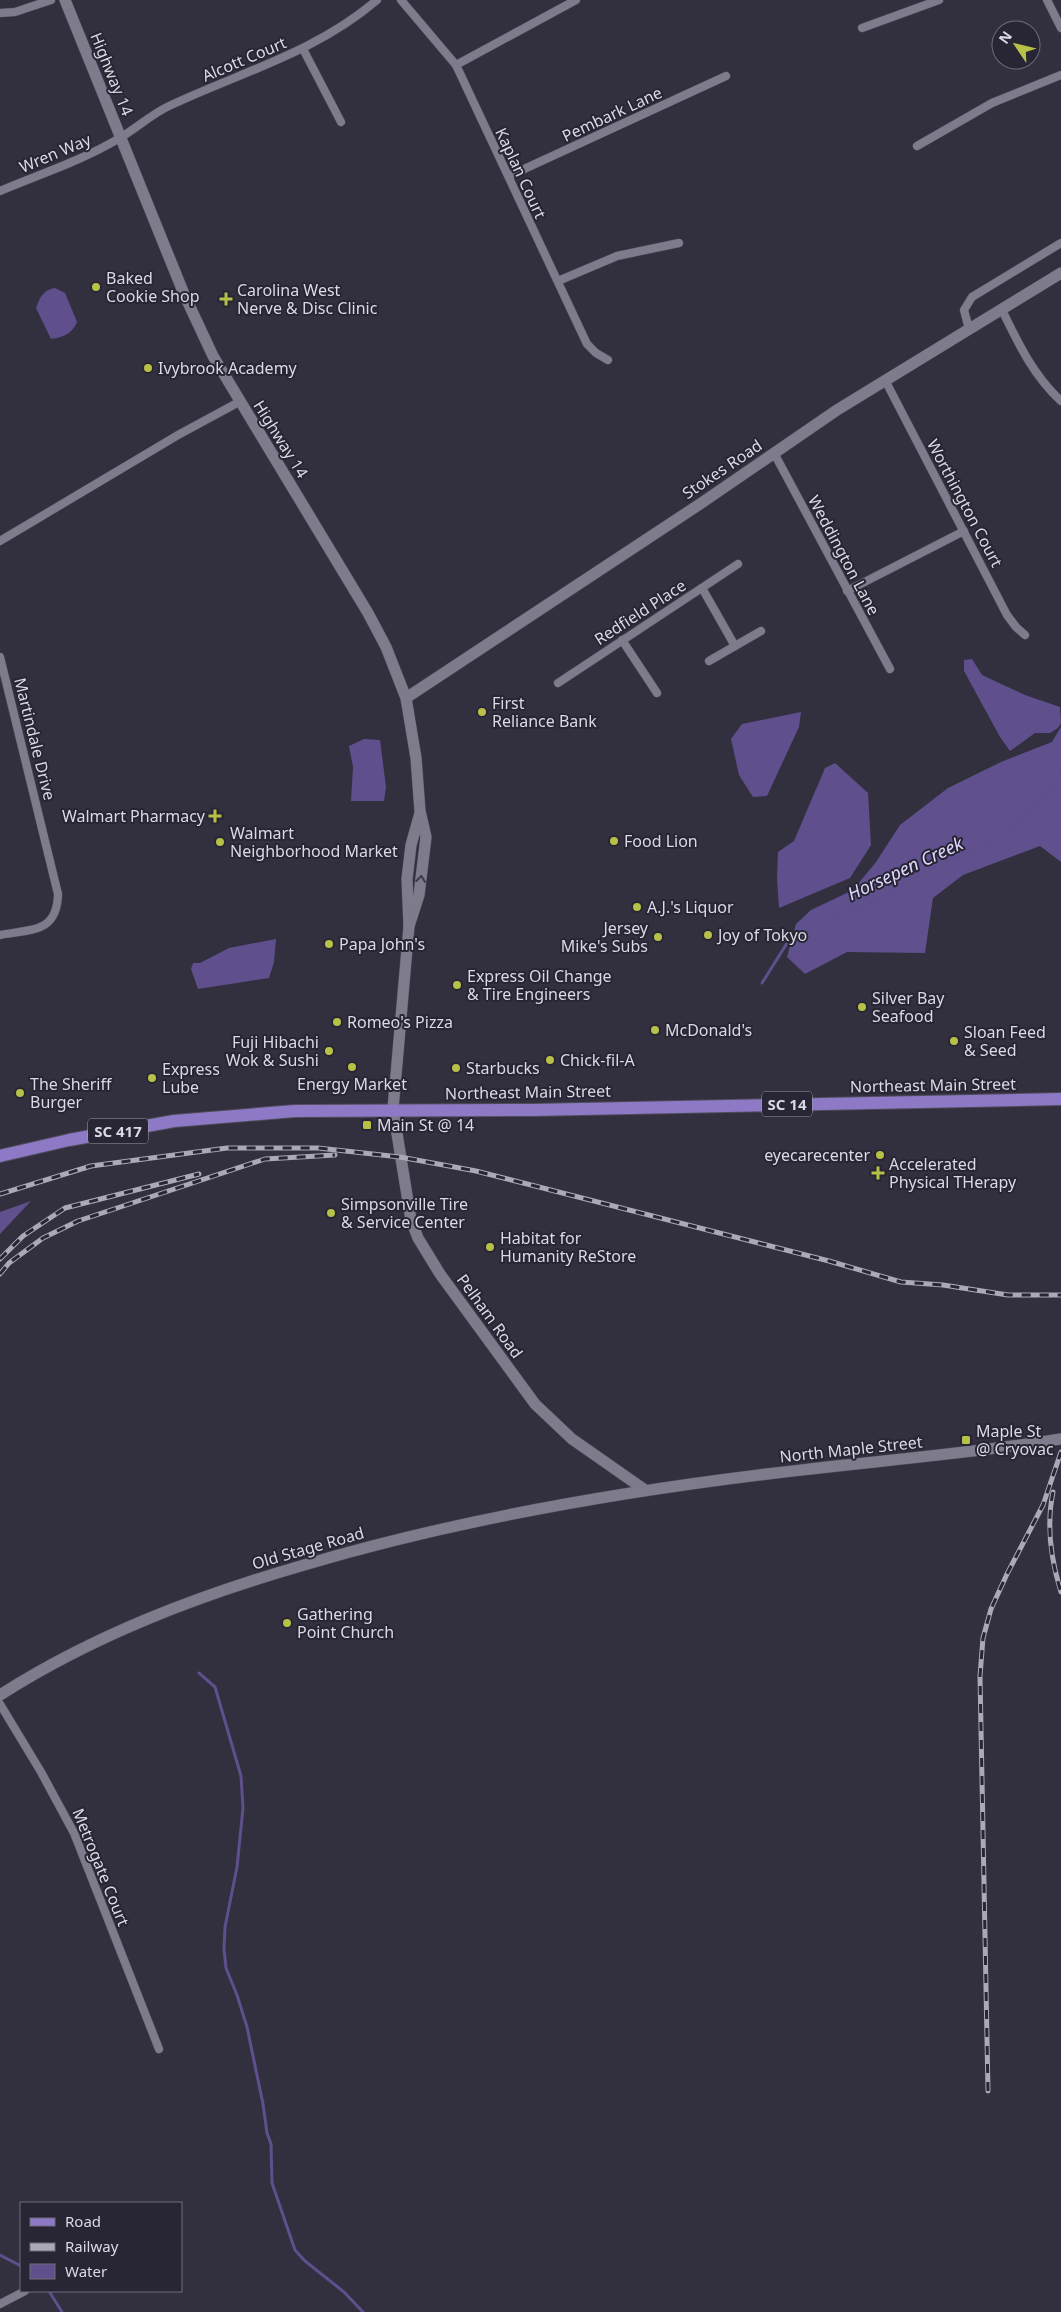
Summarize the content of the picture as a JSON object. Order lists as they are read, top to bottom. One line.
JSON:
{"streets":{"main road":["Northeast Main Street","SC 14","SC 417"],"street":["Alcott Court","Highway 14","Pembark Lane","Wren Way","Kaplan Court","Stokes Road","Worthington Court","Weddington Lane","Redfield Place","Martindale Drive","Pelham Road","North Maple Street","Old Stage Road","Metrogate Court"]},"crossings":[["Alcott Court","Highway 14"],["Alcott Court","Wren Way"],["Highway 14","Wren Way"],["Highway 14","Stokes Road"],["Highway 14","Northeast Main Street"],["Highway 14","Pelham Road"],["Pembark Lane","Kaplan Court"],["Stokes Road","Worthington Court"],["Stokes Road","Weddington Lane"],["Northeast Main Street","Pelham Road"],["Pelham Road","North Maple Street"],["Pelham Road","Old Stage Road"],["North Maple Street","Old Stage Road"]],"water":["Horsepen Creek"],"places":{"other":["Baked Cookie Shop","Ivybrook Academy","First Reliance Bank","Food Lion","Walmart Neighborhood Market","A.J.'s Liquor","Joy of Tokyo","Jersey Mike's Subs","Papa John's","Express Oil Change & Tire Engineers","Silver Bay Seafood","Romeo's Pizza","McDonald's","Sloan Feed & Seed","Fuji Hibachi Wok & Sushi","Chick-fil-A","Energy Market","Starbucks","Express Lube","The Sheriff Burger","eyecarecenter","Simpsonville Tire & Service Center","Habitat for Humanity ReStore","Gathering Point Church"],"health":["Carolina West Nerve & Disc Clinic","Walmart Pharmacy","Accelerated Physical THerapy"],"transit":["Main St @ 14","Maple St @ Cryovac"]},"legend":["Road","Railway","Water"],"north":"top left"}
